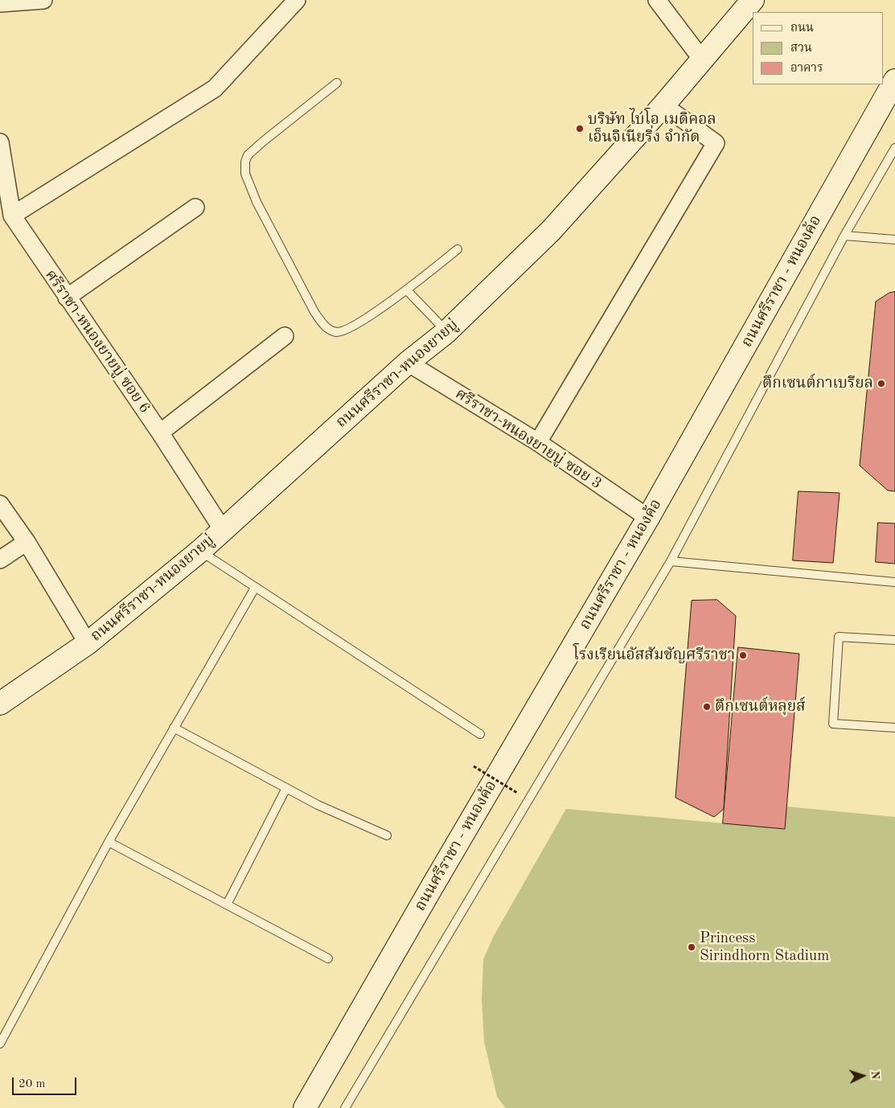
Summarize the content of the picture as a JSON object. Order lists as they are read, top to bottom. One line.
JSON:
{"streets":{"main road":["ถนนศรีราชา - หนองค้อ","ถนนศรีราชา-หนองยายบู่"],"street":["ศรีราชา-หนองยายบู่ ซอย 6","ศรีราชา-หนองยายบู่ ซอย 3"]},"crossings":[["ถนนศรีราชา - หนองค้อ","ศรีราชา-หนองยายบู่ ซอย 3"],["ศรีราชา-หนองยายบู่ ซอย 6","ถนนศรีราชา-หนองยายบู่"],["ถนนศรีราชา-หนองยายบู่","ศรีราชา-หนองยายบู่ ซอย 3"]],"places":["บริษัท ไบโอ เมดิคอล เอ็นจิเนียริ่ง จำกัด","ตึกเซนต์กาเบรียล","โรงเรียนอัสสัมชัญศรีราชา","ตึกเซนต์หลุยส์","Princess Sirindhorn Stadium"],"legend":["ถนน","สวน","อาคาร"],"scale_bar":"20 m","north":"right"}
